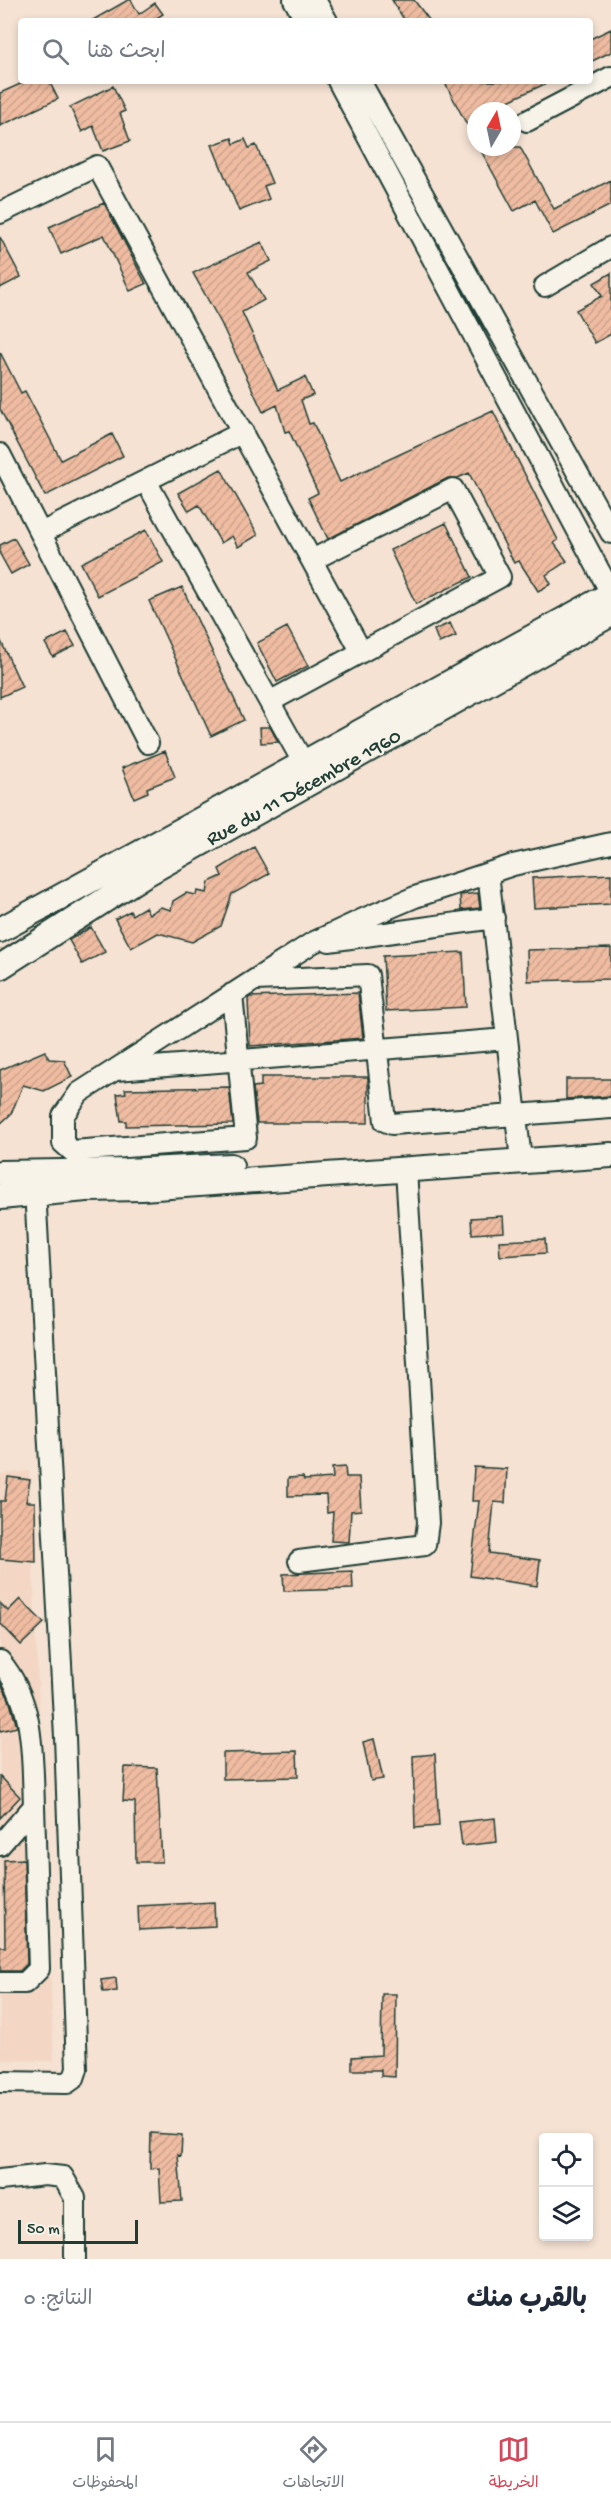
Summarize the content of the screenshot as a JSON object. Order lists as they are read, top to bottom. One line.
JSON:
{"streets":{"main road":["Rue du 11 Décembre 1960"]},"scale_bar":"50 m","north":"top","page":{"search":"ابحث هنا","scale":"50 m","heading":["بالقرب منك","النتائج: 0"],"nav":["الخريطة","الاتجاهات","المحفوظات"]}}
